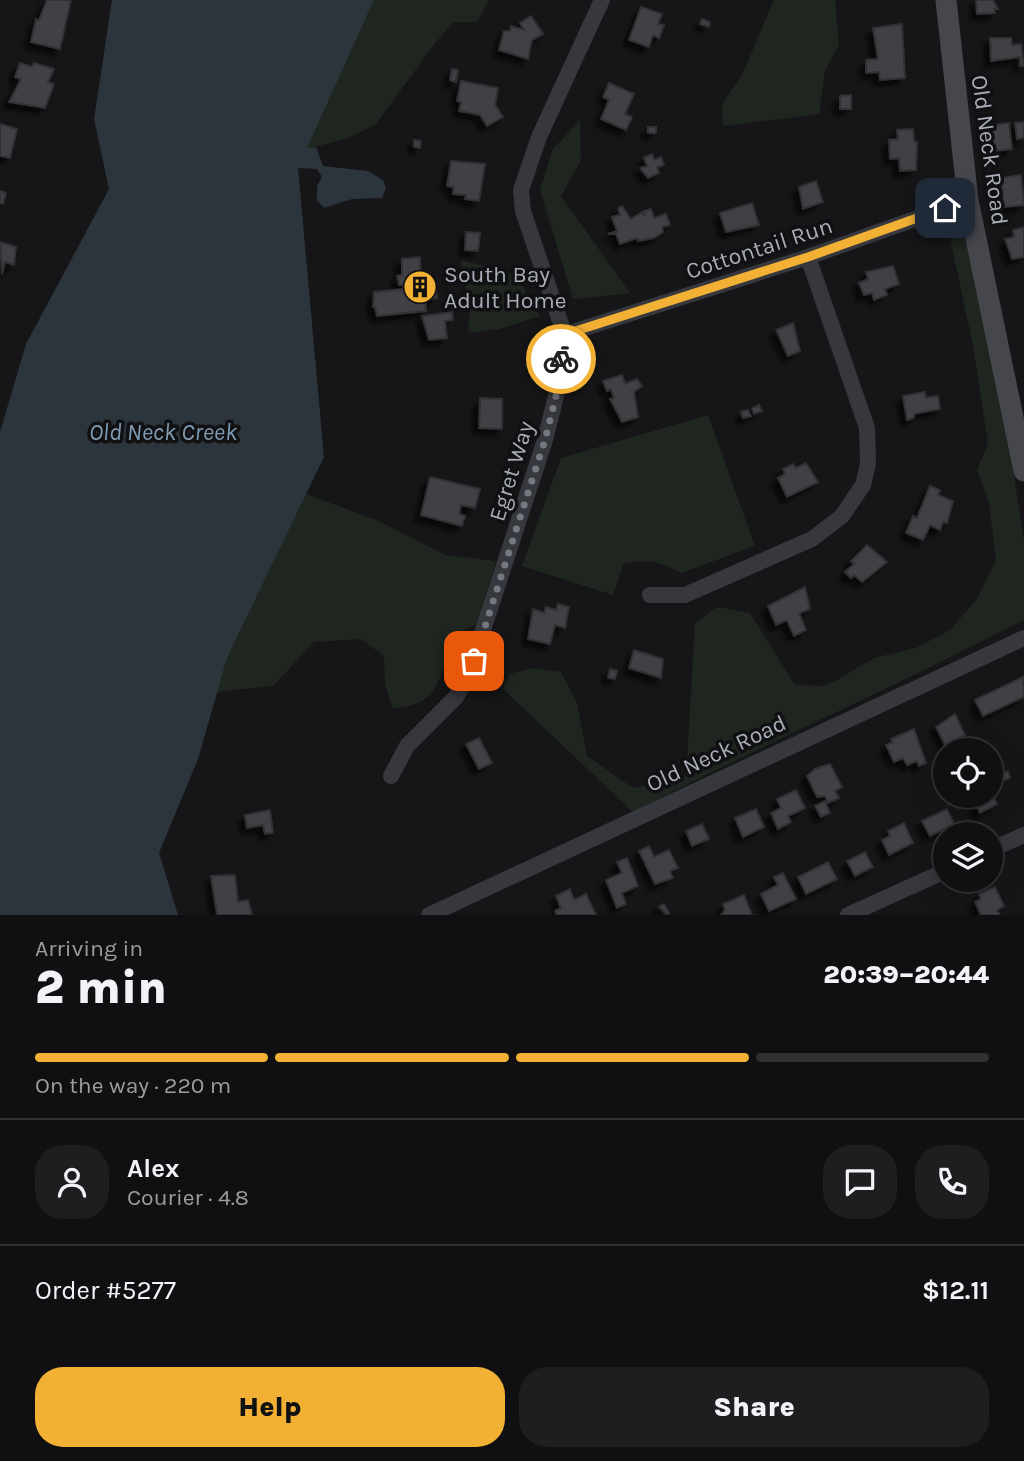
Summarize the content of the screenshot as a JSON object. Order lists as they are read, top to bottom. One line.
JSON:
{"streets":{"street":["Old Neck Road","Cottontail Run","Egret Way"]},"crossings":[["Old Neck Road","Cottontail Run"],["Cottontail Run","Egret Way"]],"water":["Old Neck Creek"],"places":{"building":["South Bay Adult Home"]},"page":{"heading":["2 min","Arriving in","20:39–20:44"],"panel":["Alex","Courier · 4.8","Order #5277","$12.11"],"bar":"On the way · 220 m","buttons":["Help","Share"]}}
